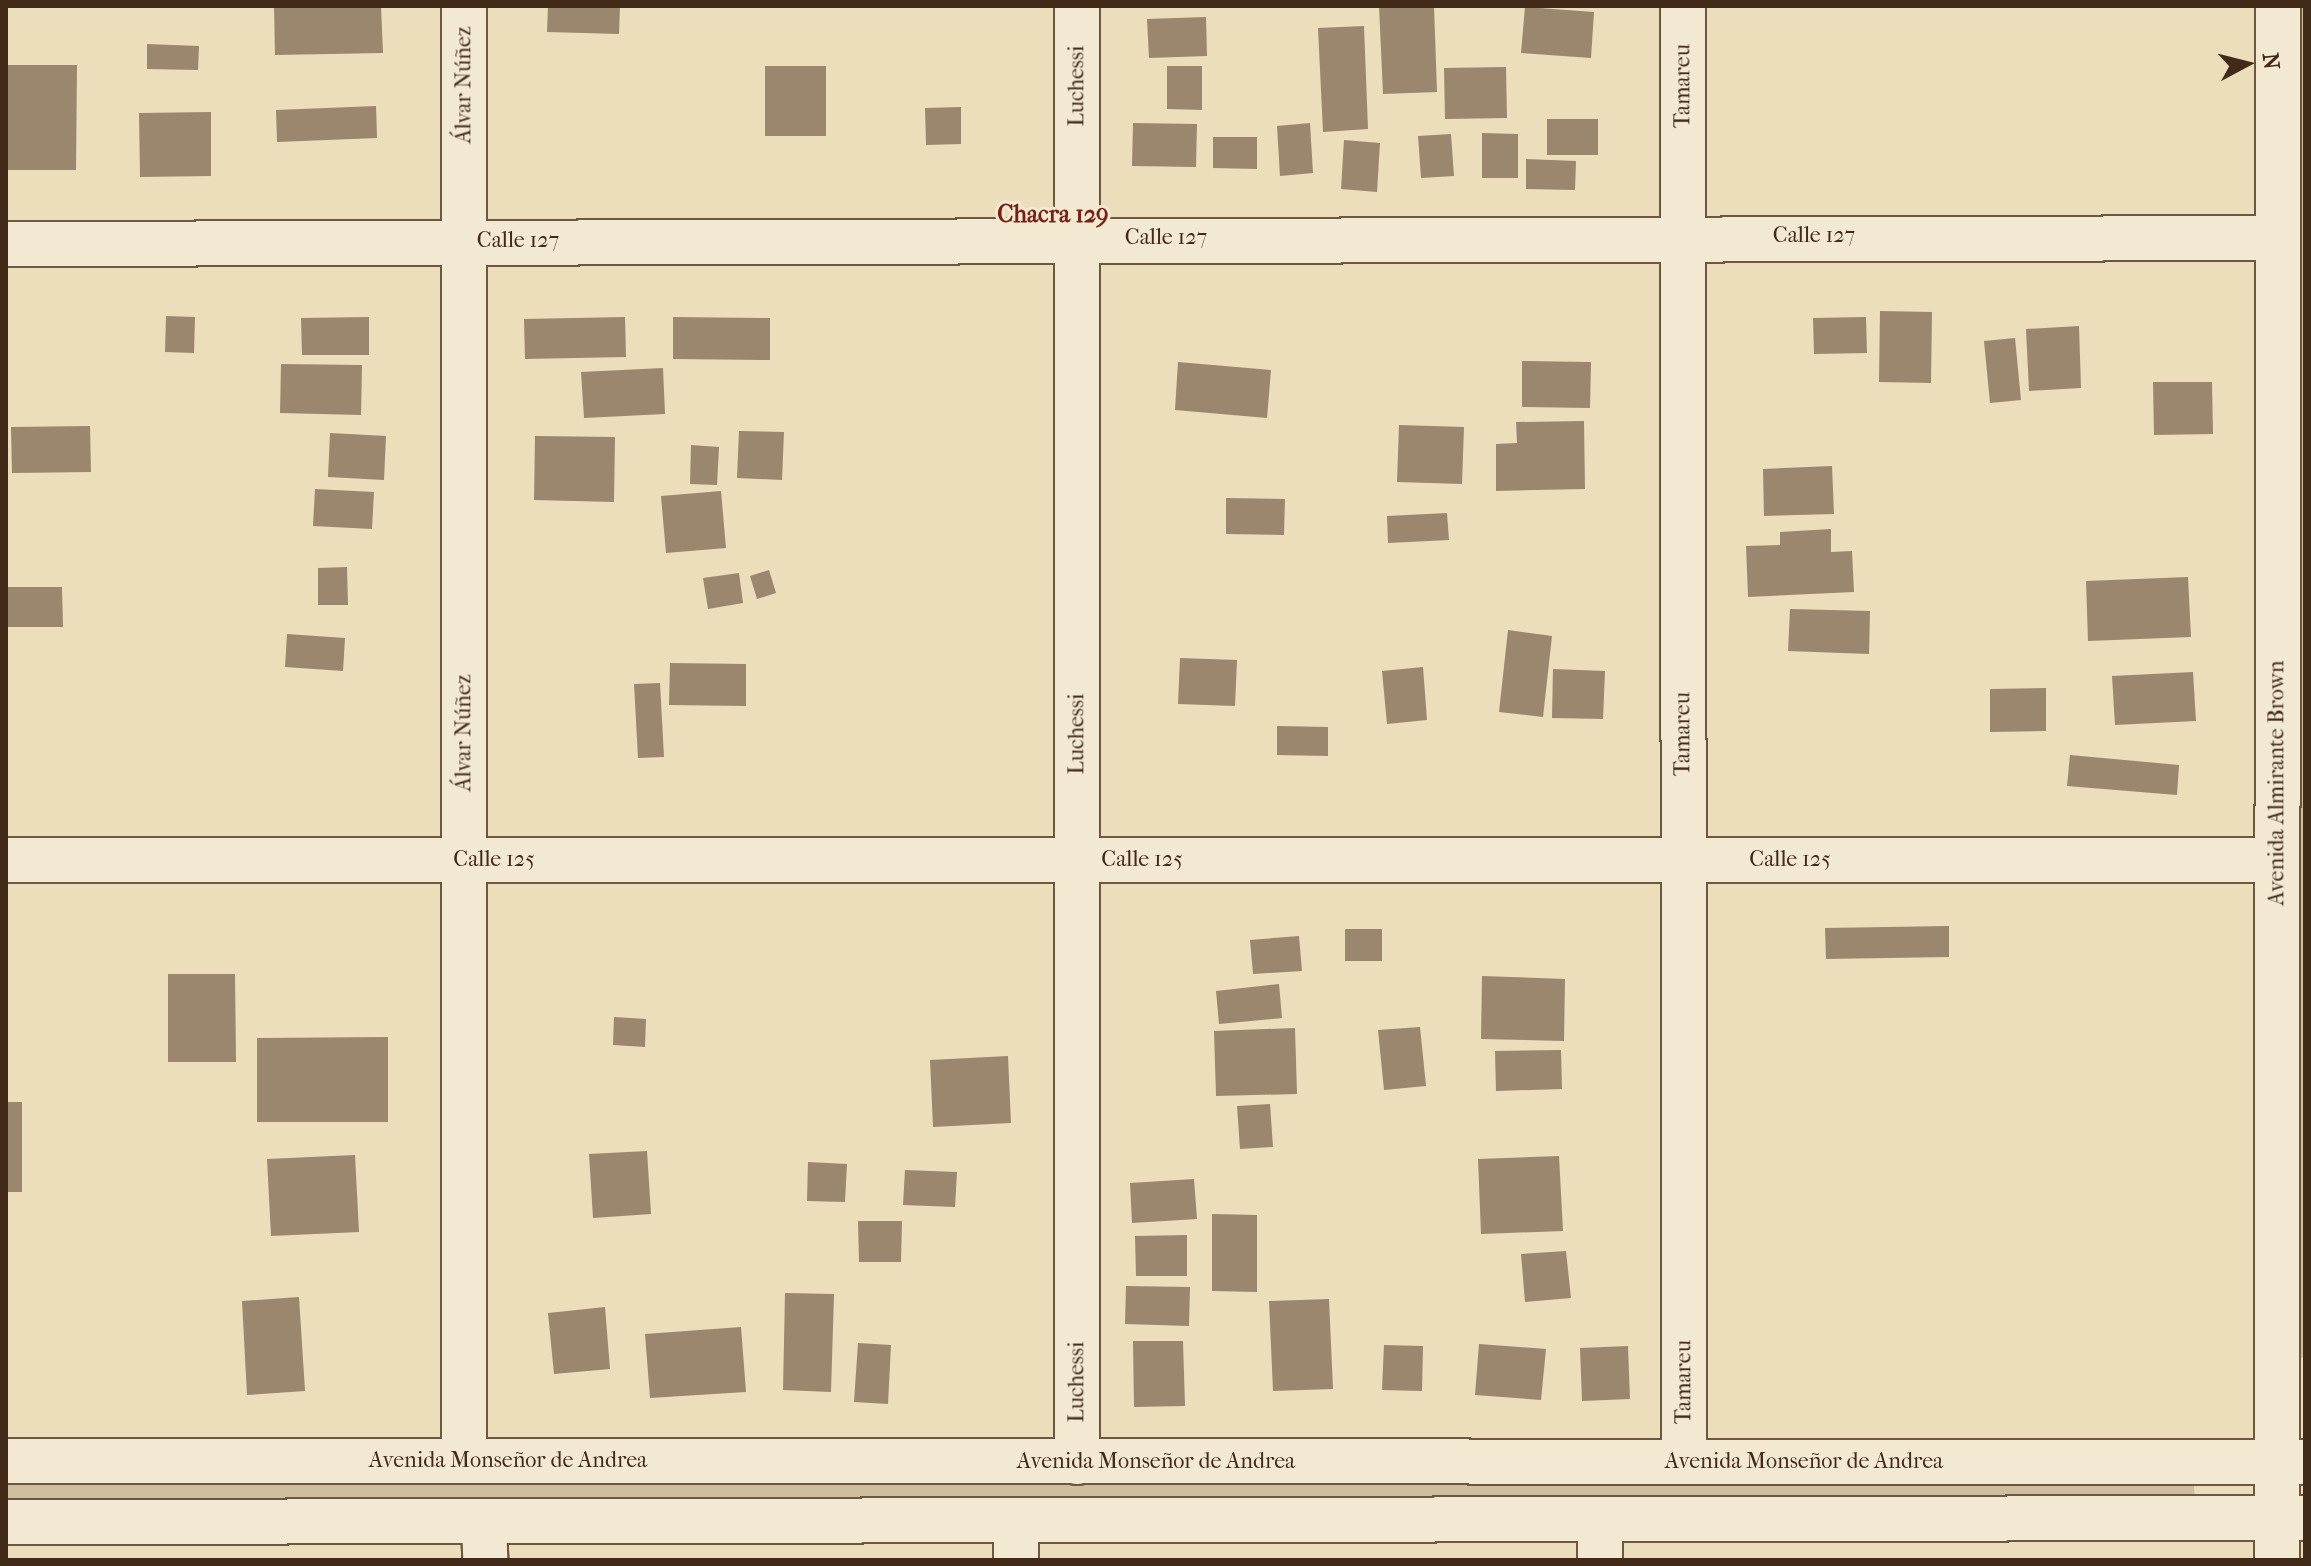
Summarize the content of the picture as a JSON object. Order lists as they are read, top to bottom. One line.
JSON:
{"streets":{"street":["Álvar Núñez","Luchessi","Tamareu","Calle 127","Avenida Almirante Brown","Calle 125","Avenida Monseñor de Andrea"]},"crossings":[["Álvar Núñez","Calle 127"],["Álvar Núñez","Calle 125"],["Álvar Núñez","Avenida Monseñor de Andrea"],["Luchessi","Calle 127"],["Luchessi","Calle 125"],["Luchessi","Avenida Monseñor de Andrea"],["Tamareu","Calle 127"],["Tamareu","Calle 125"],["Tamareu","Avenida Monseñor de Andrea"],["Calle 127","Avenida Almirante Brown"],["Avenida Almirante Brown","Calle 125"],["Avenida Almirante Brown","Avenida Monseñor de Andrea"]],"districts":["Chacra 129"],"north":"right"}
